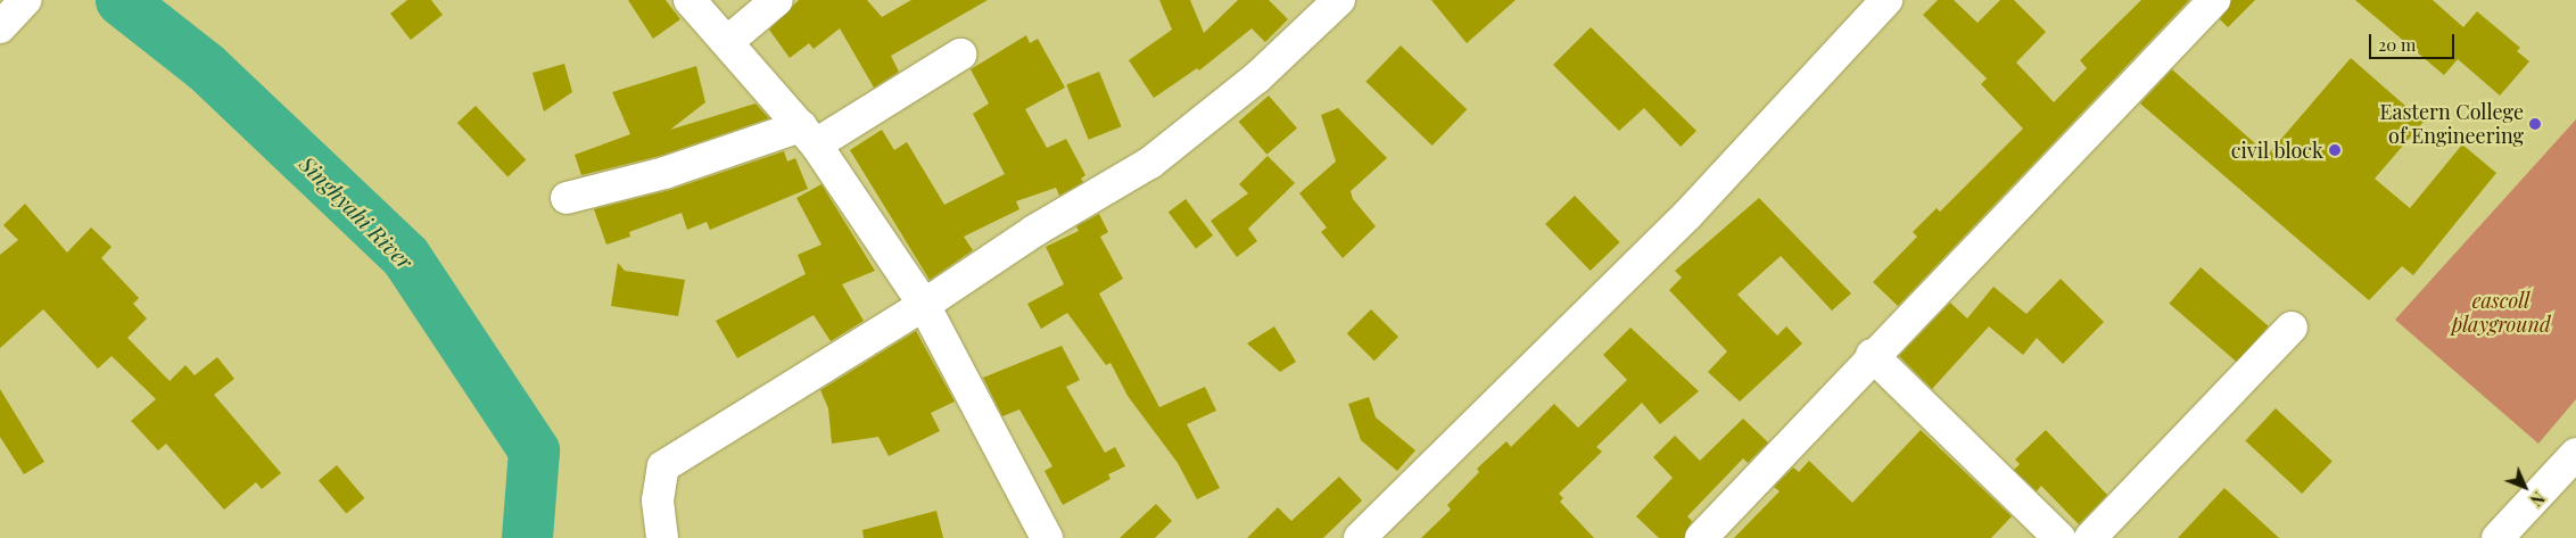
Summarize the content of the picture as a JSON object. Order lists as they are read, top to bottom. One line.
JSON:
{"water":["Singhyahi River"],"parks":["eascoll playground"],"places":["Eastern College of Engineering","civil block"],"scale_bar":"20 m","north":"bottom right"}
